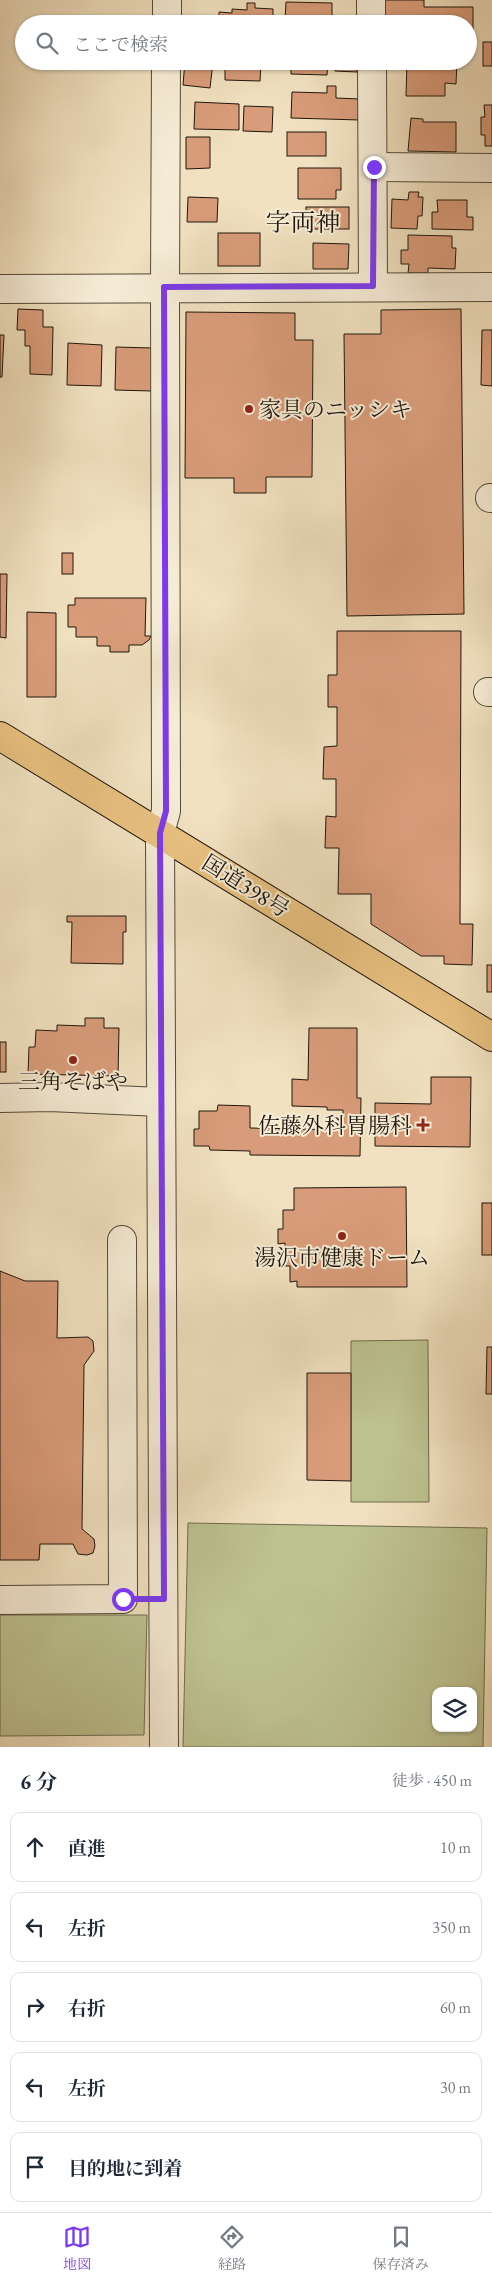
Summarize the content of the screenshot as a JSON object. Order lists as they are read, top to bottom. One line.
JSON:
{"streets":{"highway":["国道398号"]},"districts":["字両神"],"places":{"other":["家具のニッシキ","三角そばや","湯沢市健康ドーム"],"health":["佐藤外科胃腸科"]},"page":{"search":"ここで検索","heading":["6 分","徒歩 · 450 m"],"list":[["直進","10 m"],["左折","350 m"],["右折","60 m"],["左折","30 m"],"目的地に到着"],"nav":["地図","経路","保存済み"]}}
